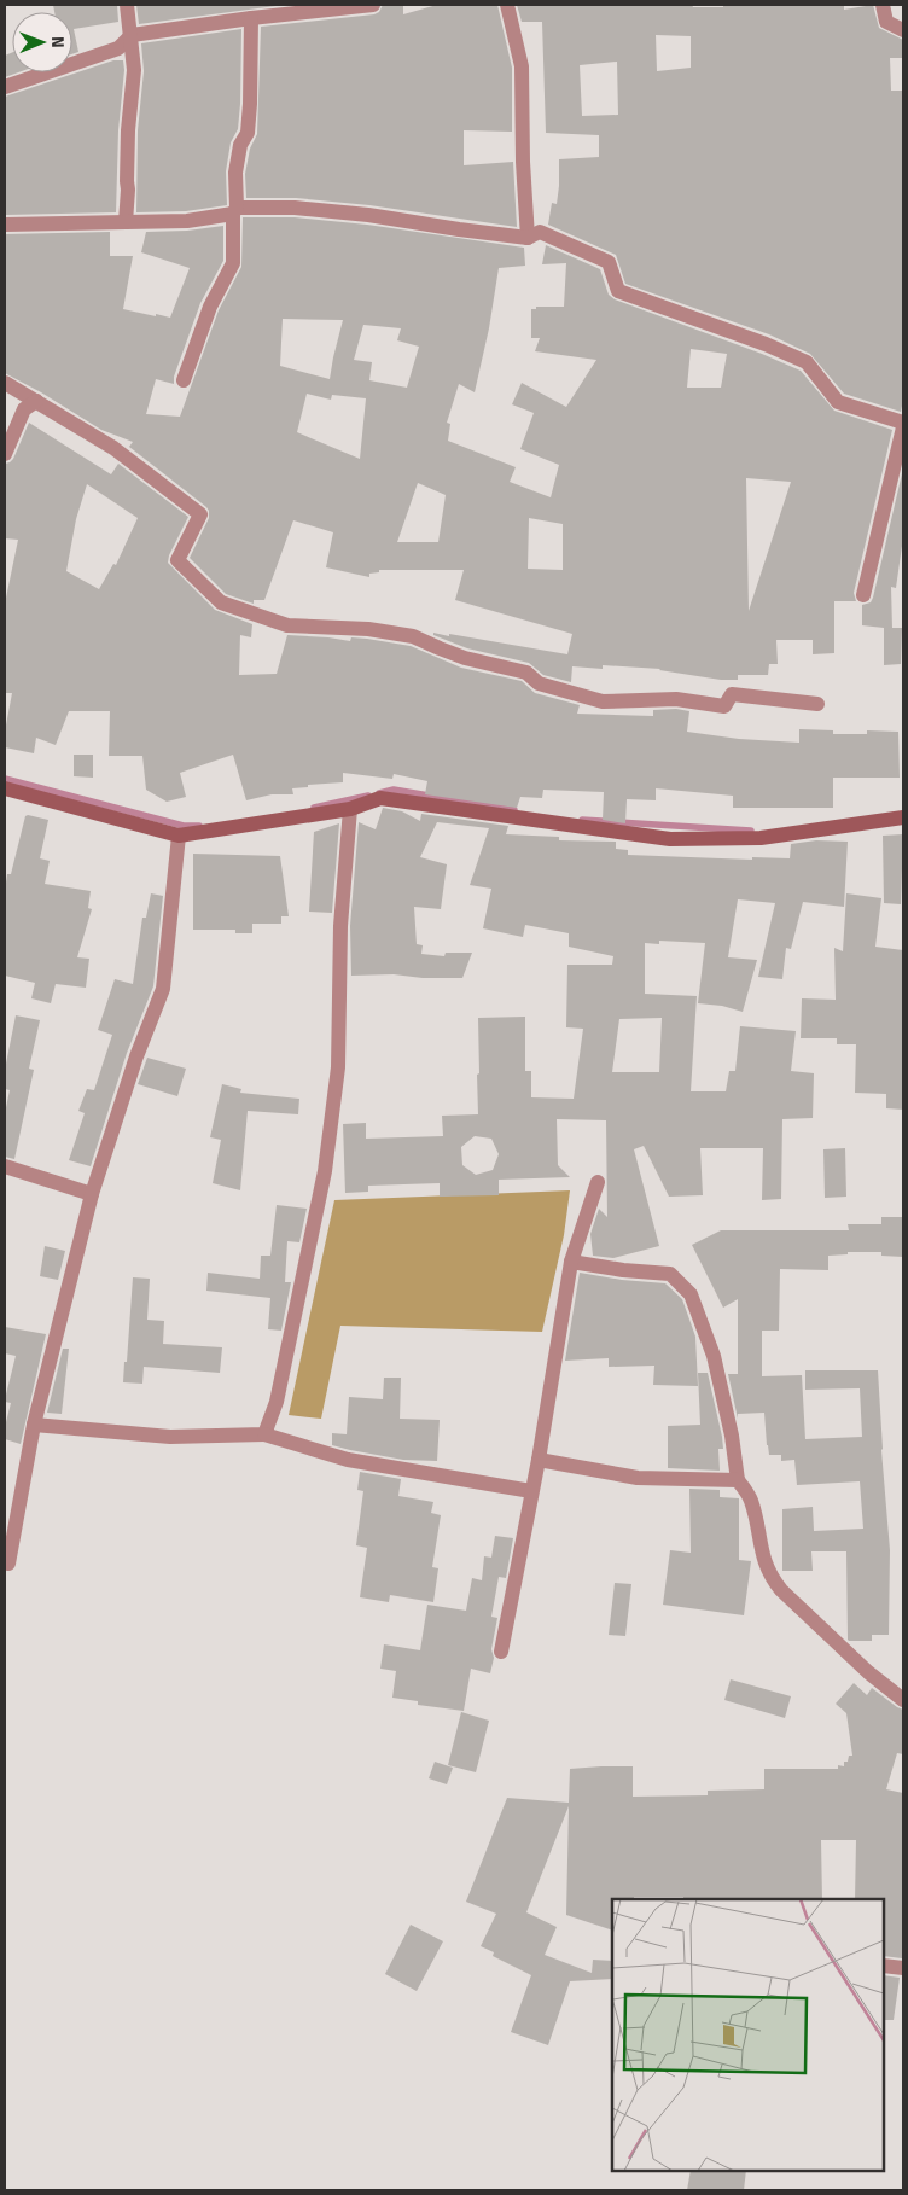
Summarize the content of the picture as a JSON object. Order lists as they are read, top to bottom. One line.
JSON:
{"north":"right"}
